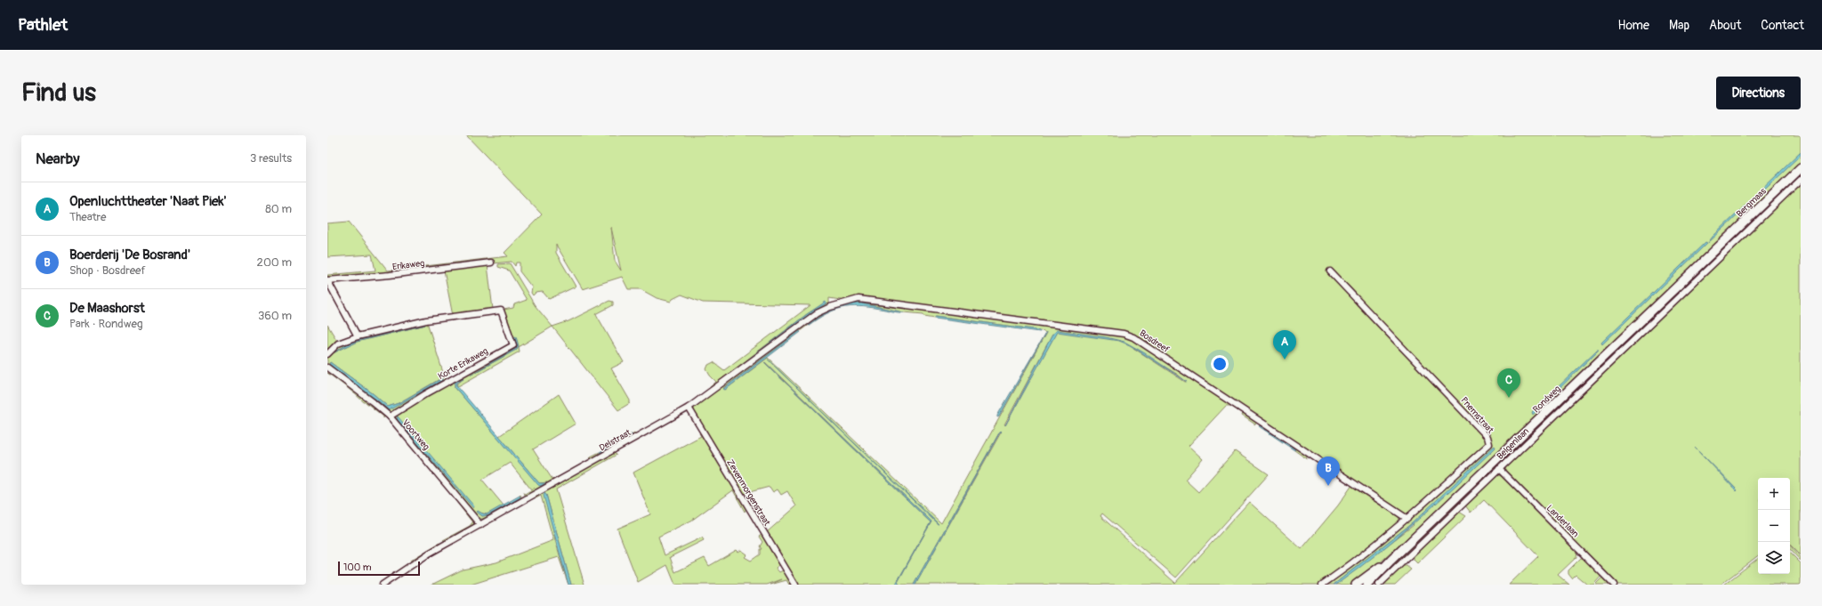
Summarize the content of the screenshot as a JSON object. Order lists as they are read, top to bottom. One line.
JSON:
{"streets":{"main road":["Bergmaas","Rondweg"],"street":["Erikaweg","Bosdreef","Korte Erikaweg","Pnemstraat","Voortweg","Delstraat","Belgenlaan","Zevenmorgenstraat","Landerlaan"]},"crossings":[["Bergmaas","Rondweg"],["Erikaweg","Korte Erikaweg"],["Bosdreef","Pnemstraat"],["Bosdreef","Delstraat"],["Korte Erikaweg","Voortweg"],["Voortweg","Delstraat"],["Delstraat","Zevenmorgenstraat"],["Belgenlaan","Landerlaan"]],"scale_bar":"100 m","page":{"header":"Pathlet","nav":["Home","Map","About","Contact"],"buttons":"Directions","title":"Find us","heading":["Nearby","3 results"],"list":[{"mark":"A","name":"Openluchttheater 'Naat Piek'","note":"Theatre","value":"80 m"},{"mark":"B","name":"Boerderij 'De Bosrand'","note":"Shop · Bosdreef","value":"200 m"},{"mark":"C","name":"De Maashorst","note":"Park · Rondweg","value":"360 m"}],"pins":["A","C","B"],"map_buttons":["+","−"],"scale":"100 m"}}
